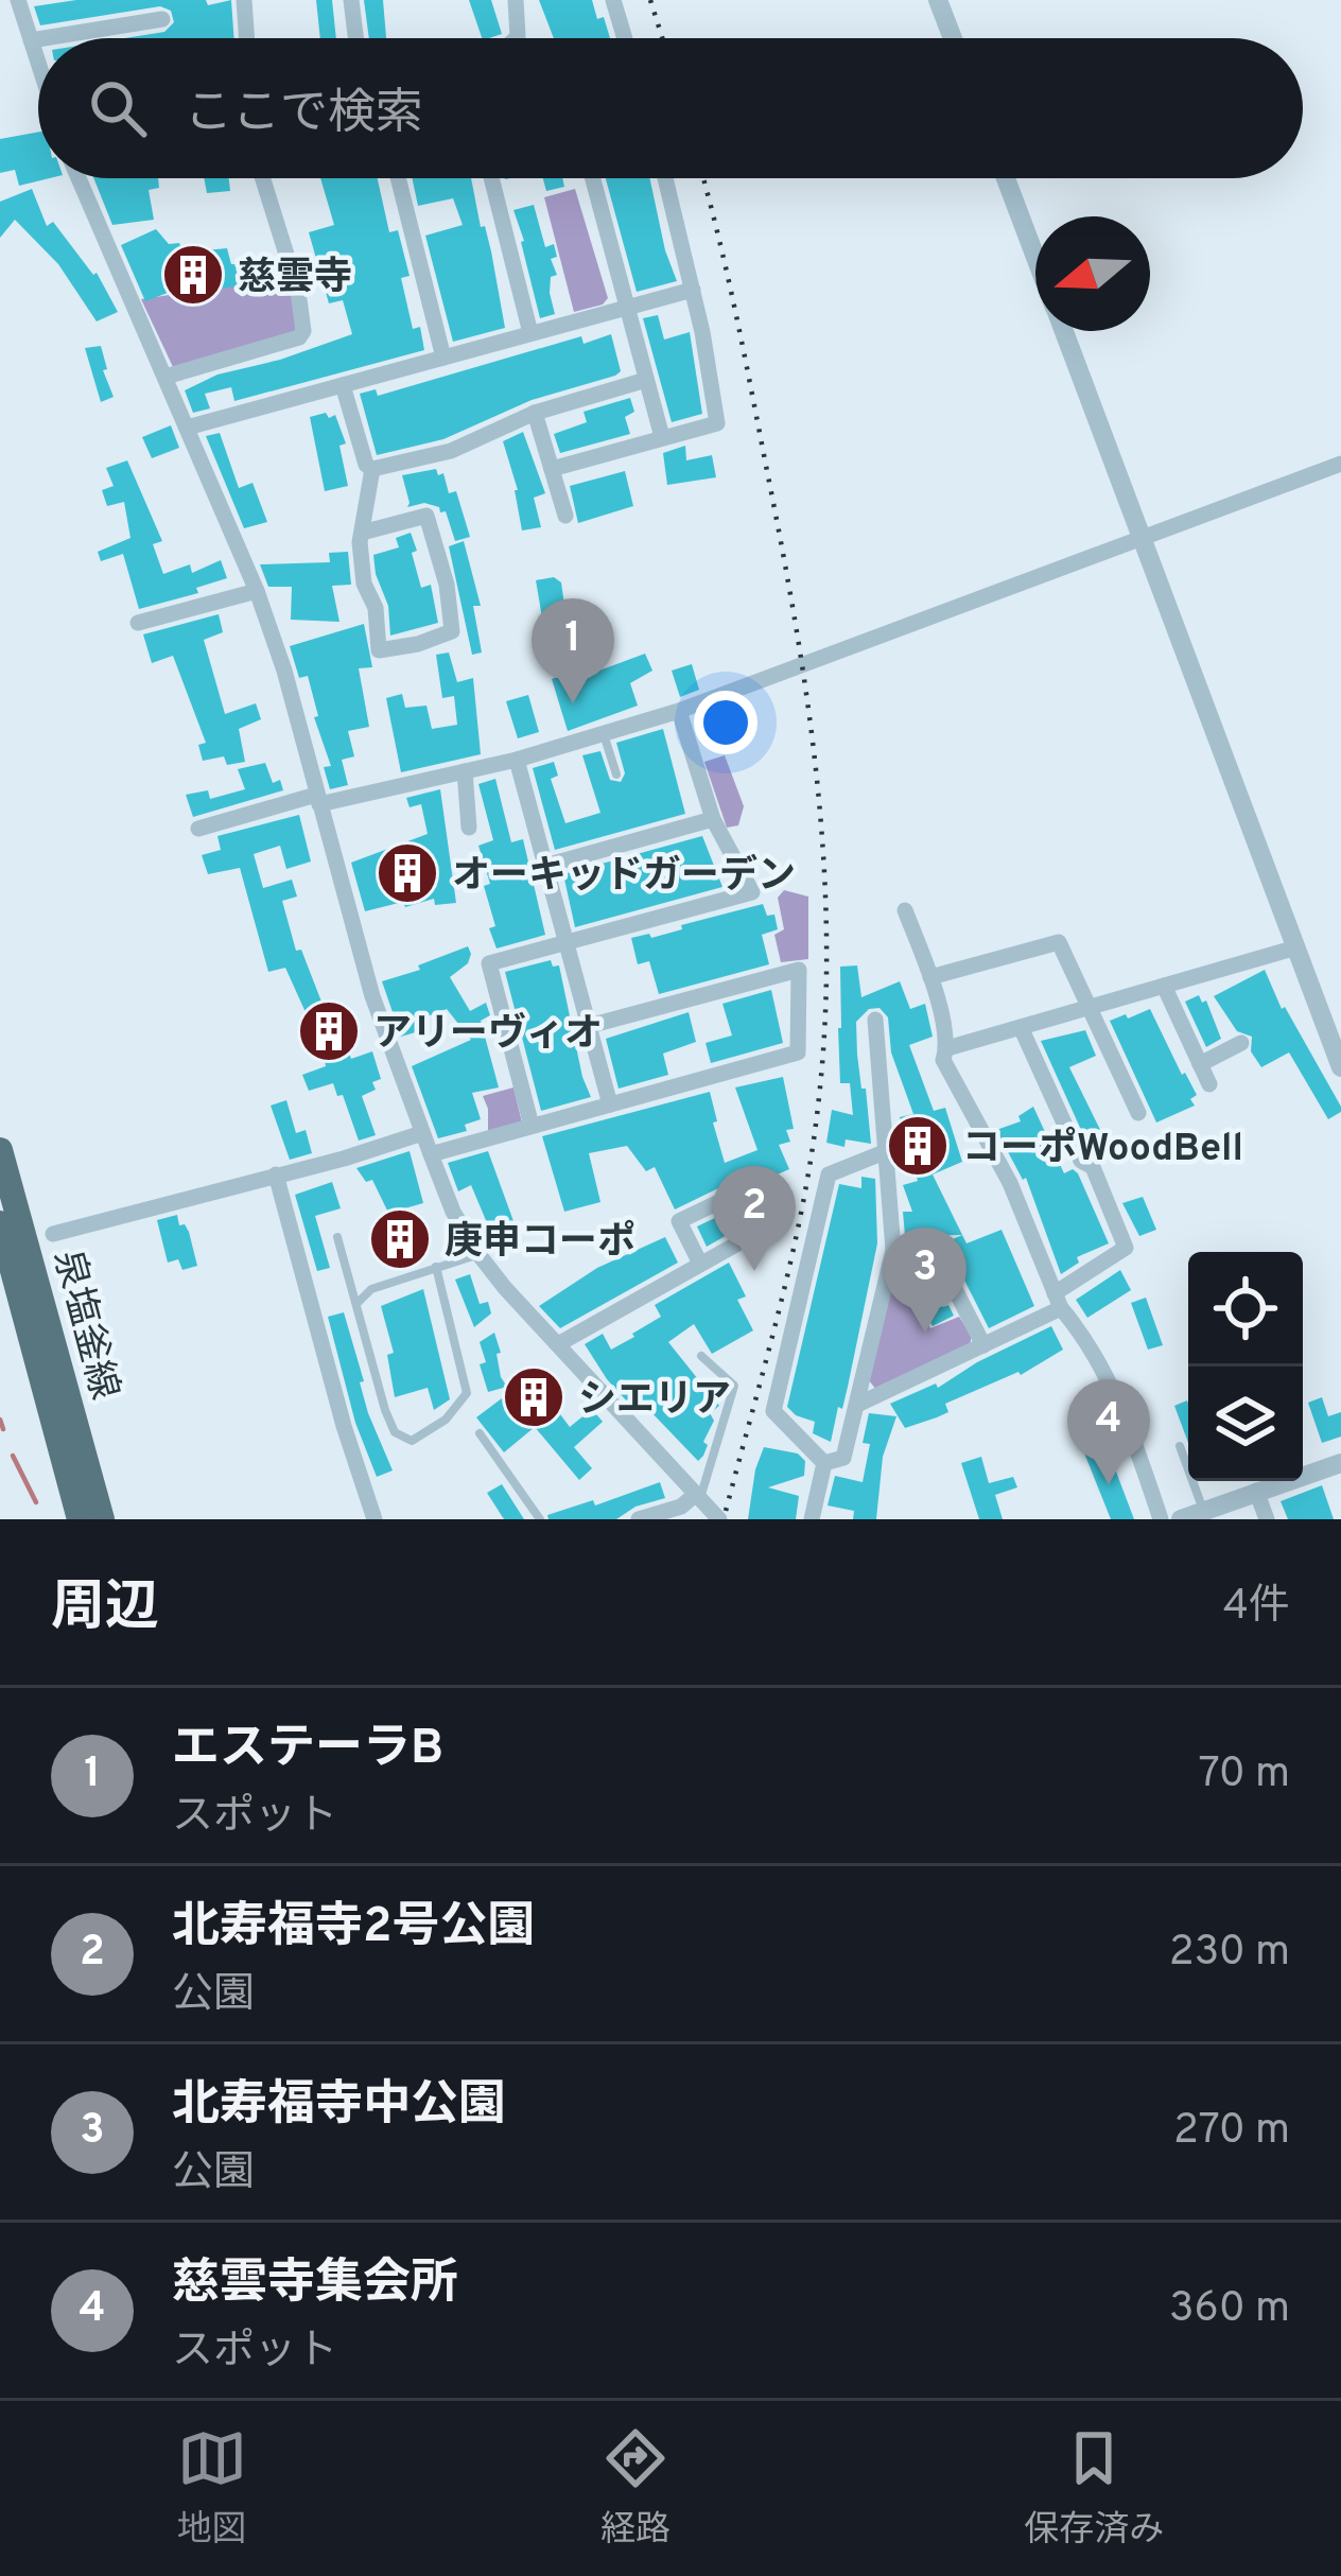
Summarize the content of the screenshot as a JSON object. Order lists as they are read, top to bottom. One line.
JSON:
{"streets":{"main road":["泉塩釜線"]},"places":{"building":["慈雲寺","オーキッドガーデン","アリーヴィオ","コーポWoodBell","庚申コーポ","シエリア"]},"north":"left","page":{"search":"ここで検索","pins":["1","2","3","4"],"heading":["周辺","4件"],"list":[{"mark":"1","name":"エステーラB","note":"スポット","value":"70 m"},{"mark":"2","name":"北寿福寺2号公園","note":"公園","value":"230 m"},{"mark":"3","name":"北寿福寺中公園","note":"公園","value":"270 m"},{"mark":"4","name":"慈雲寺集会所","note":"スポット","value":"360 m"}],"nav":["地図","経路","保存済み"]}}
